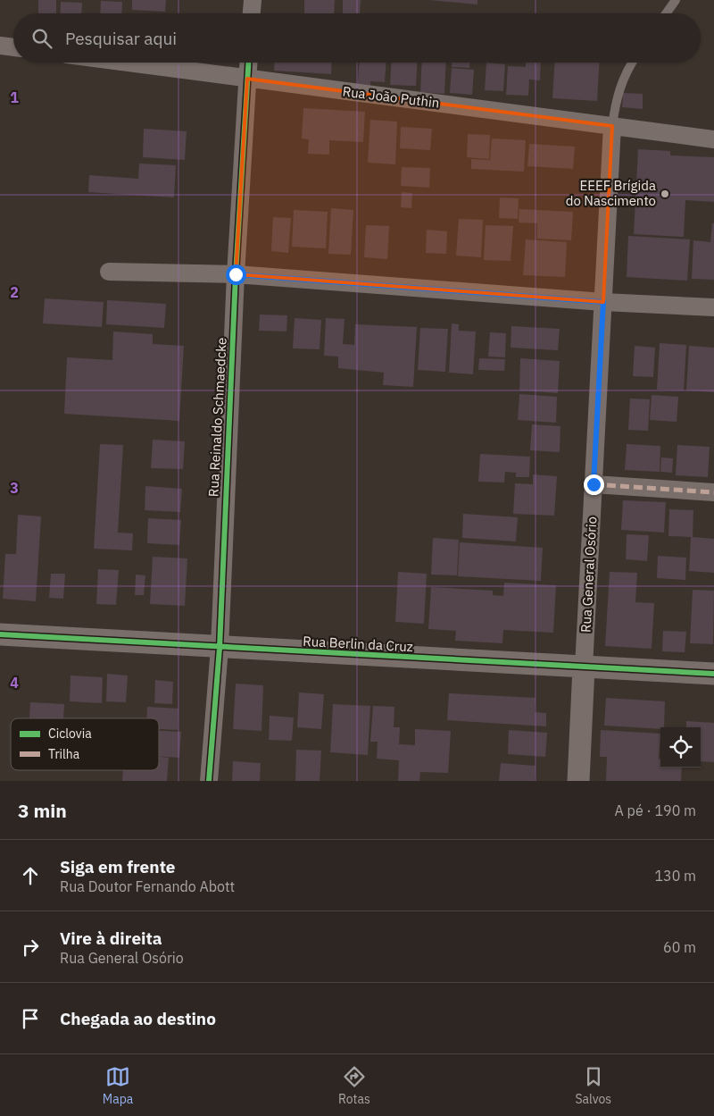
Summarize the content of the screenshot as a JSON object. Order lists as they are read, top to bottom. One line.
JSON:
{"streets":{"street":["Rua João Puthin","Rua Reinaldo Schmaedcke","Rua General Osório","Rua Berlin da Cruz"]},"crossings":[["Rua João Puthin","Rua Reinaldo Schmaedcke"],["Rua João Puthin","Rua General Osório"],["Rua Reinaldo Schmaedcke","Rua Berlin da Cruz"],["Rua General Osório","Rua Berlin da Cruz"]],"places":["EEEF Brígida do Nascimento"],"legend":["Ciclovia","Trilha"],"page":{"search":"Pesquisar aqui","heading":["3 min","A pé · 190 m"],"list":[["Siga em frente","Rua Doutor Fernando Abott","130 m"],["Vire à direita","Rua General Osório","60 m"],"Chegada ao destino"],"nav":["Mapa","Rotas","Salvos"]},"grid":{"rows":["1","2","3","4"]}}
